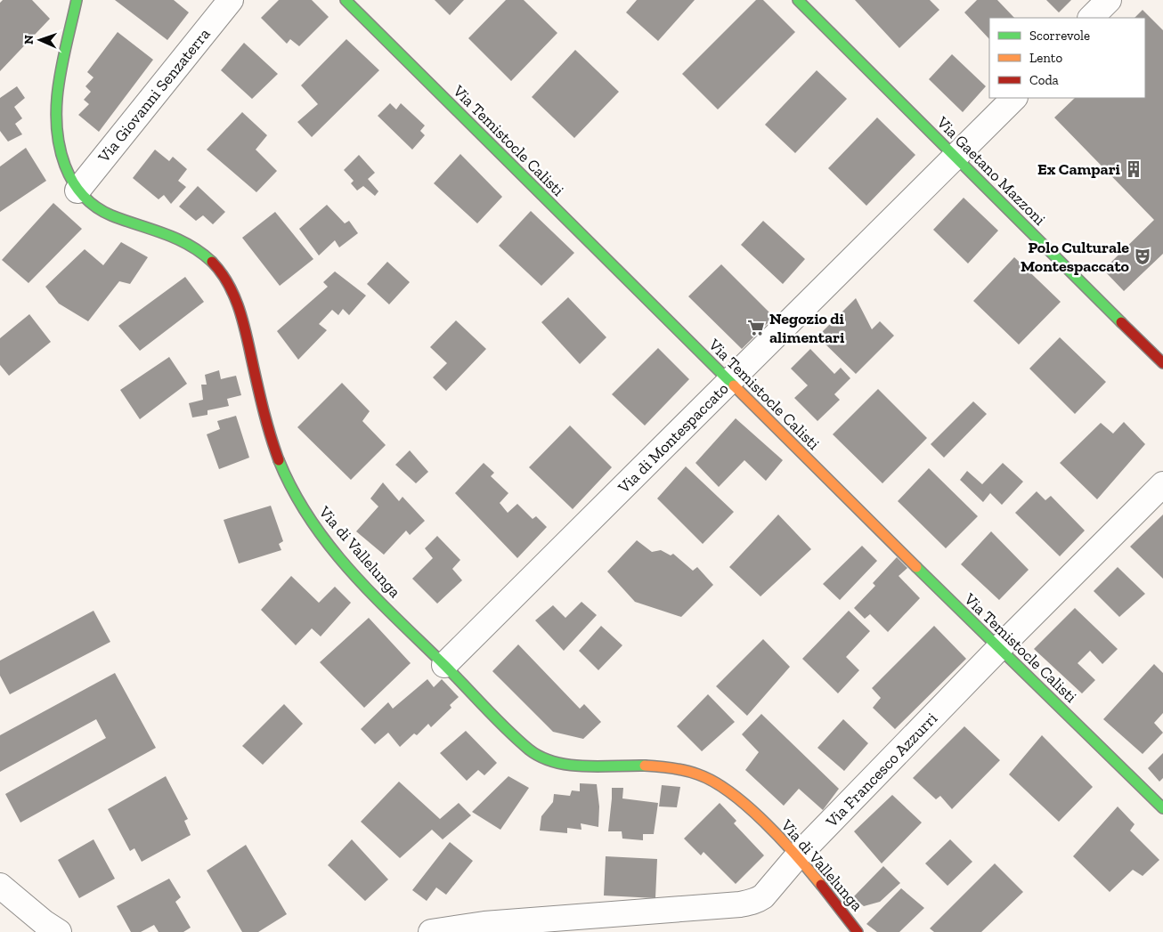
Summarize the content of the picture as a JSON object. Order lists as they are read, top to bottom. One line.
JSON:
{"streets":{"street":["Via Giovanni Senzaterra","Via Temistocle Calisti","Via Gaetano Mazzoni","Via di Montespaccato","Via di Vallelunga","Via Francesco Azzurri"]},"crossings":[["Via Giovanni Senzaterra","Via di Vallelunga"],["Via Temistocle Calisti","Via di Montespaccato"],["Via Temistocle Calisti","Via Francesco Azzurri"],["Via Gaetano Mazzoni","Via di Montespaccato"],["Via di Montespaccato","Via di Vallelunga"],["Via di Vallelunga","Via Francesco Azzurri"]],"places":{"building":["Ex Campari"],"theatre":["Polo Culturale Montespaccato"],"supermarket":["Negozio di alimentari"]},"legend":["Scorrevole","Lento","Coda"],"north":"left"}
